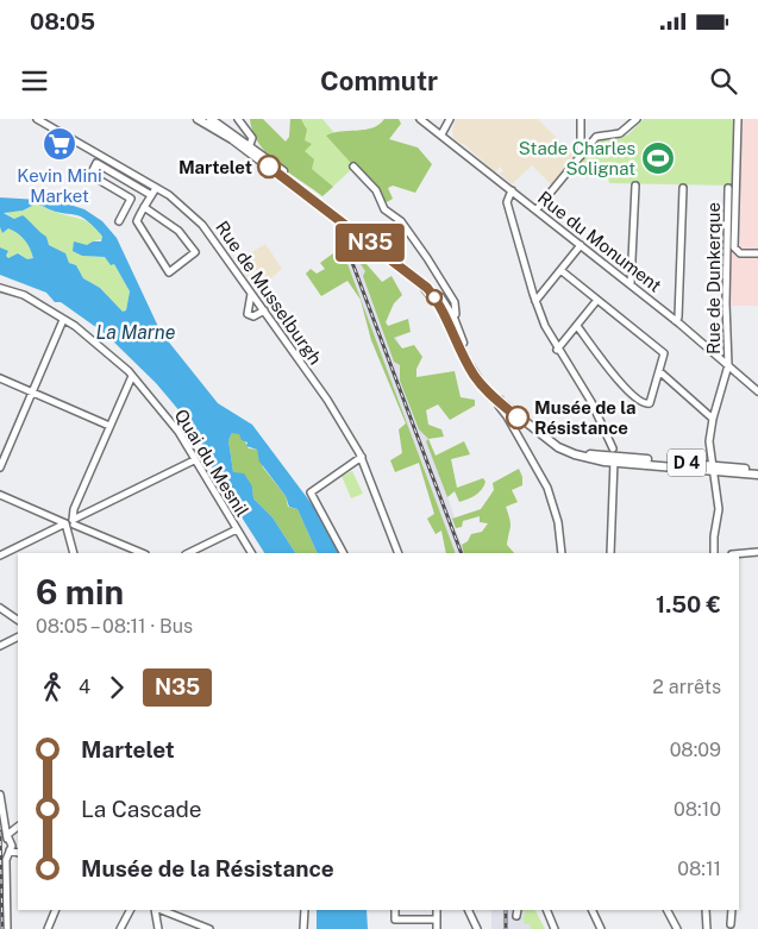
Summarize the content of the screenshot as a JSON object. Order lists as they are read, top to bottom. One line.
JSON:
{"streets":{"main road":["D 4"],"street":["Rue du Monument","Rue de Dunkerque","Rue de Musselburgh","Quai du Mesnil"]},"crossings":[["Rue du Monument","Rue de Dunkerque"],["Rue de Dunkerque","D 4"]],"water":["La Marne"],"places":{"supermarket":["Kevin Mini Market"],"sports":["Stade Charles Solignat"],"other":["Martelet","Musée de la Résistance"]},"lines":["bus line N35"],"page":{"status":"08:05","header":"Commutr","on_map":"N35","heading":["6 min","08:05 – 08:11 · Bus","1.50 €"],"legs":["4","N35","2 arrêts"],"list":[{"name":"Martelet","value":"08:09"},{"name":"La Cascade","value":"08:10"},{"name":"Musée de la Résistance","value":"08:11"}]}}
